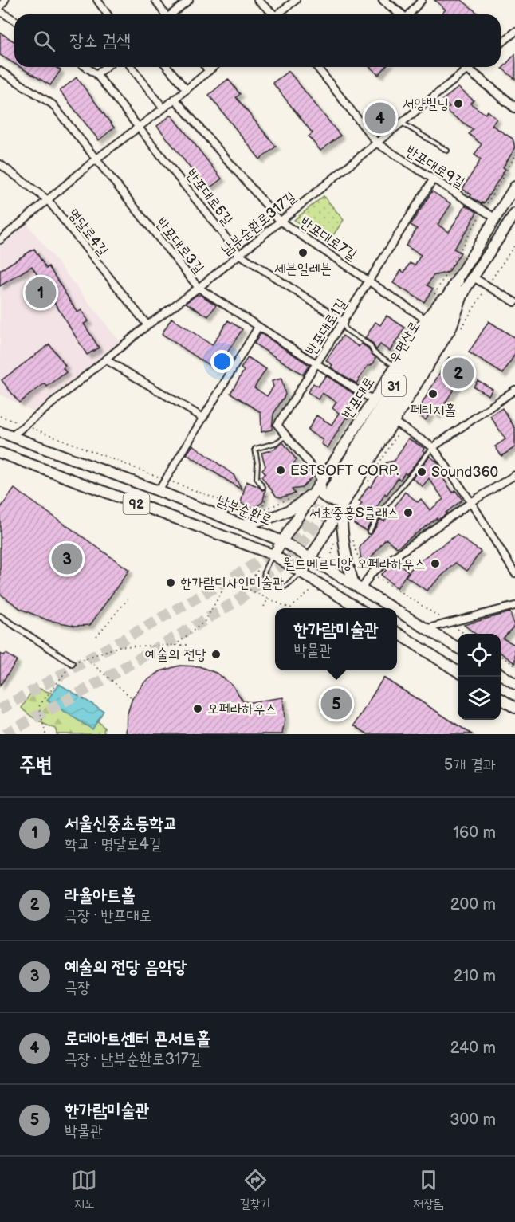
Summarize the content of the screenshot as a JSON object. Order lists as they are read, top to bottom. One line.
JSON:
{"streets":{"highway":["우면산로","31"],"main road":["반포대로","92","남부순환로"],"street":["반포대로9길","반포대로5길","남부순환로317길","명달로4길","반포대로7길","반포대로3길","반포대로1길"]},"crossings":[["반포대로9길","남부순환로317길"],["반포대로9길","반포대로1길"],["반포대로9길","반포대로"],["반포대로5길","남부순환로317길"],["반포대로5길","반포대로1길"],["남부순환로317길","명달로4길"],["남부순환로317길","반포대로7길"],["남부순환로317길","반포대로3길"],["남부순환로317길","남부순환로"],["반포대로7길","반포대로1길"],["반포대로7길","반포대로"],["반포대로3길","반포대로1길"],["반포대로3길","반포대로"],["반포대로1길","반포대로"],["반포대로1길","남부순환로"],["우면산로","31"],["우면산로","반포대로"],["반포대로","92"],["반포대로","남부순환로"]],"places":["서양빌딩","세븐일레븐","페리지홀","ESTSOFT CORP.","Sound360","서초중흥S클래스","월드메르디앙 오페라하우스","한가람디자인미술관","예술의 전당","오페라하우스"],"page":{"search":"장소 검색","pins":["4","1","2","3","5"],"popup":["한가람미술관","박물관"],"heading":["주변","5개 결과"],"list":[{"mark":"1","name":"서울신중초등학교","note":"학교 · 명달로4길","value":"160 m"},{"mark":"2","name":"라율아트홀","note":"극장 · 반포대로","value":"200 m"},{"mark":"3","name":"예술의 전당 음악당","note":"극장","value":"210 m"},{"mark":"4","name":"로데아트센터 콘서트홀","note":"극장 · 남부순환로317길","value":"240 m"},{"mark":"5","name":"한가람미술관","note":"박물관","value":"300 m"}],"nav":["지도","길찾기","저장됨"]}}
